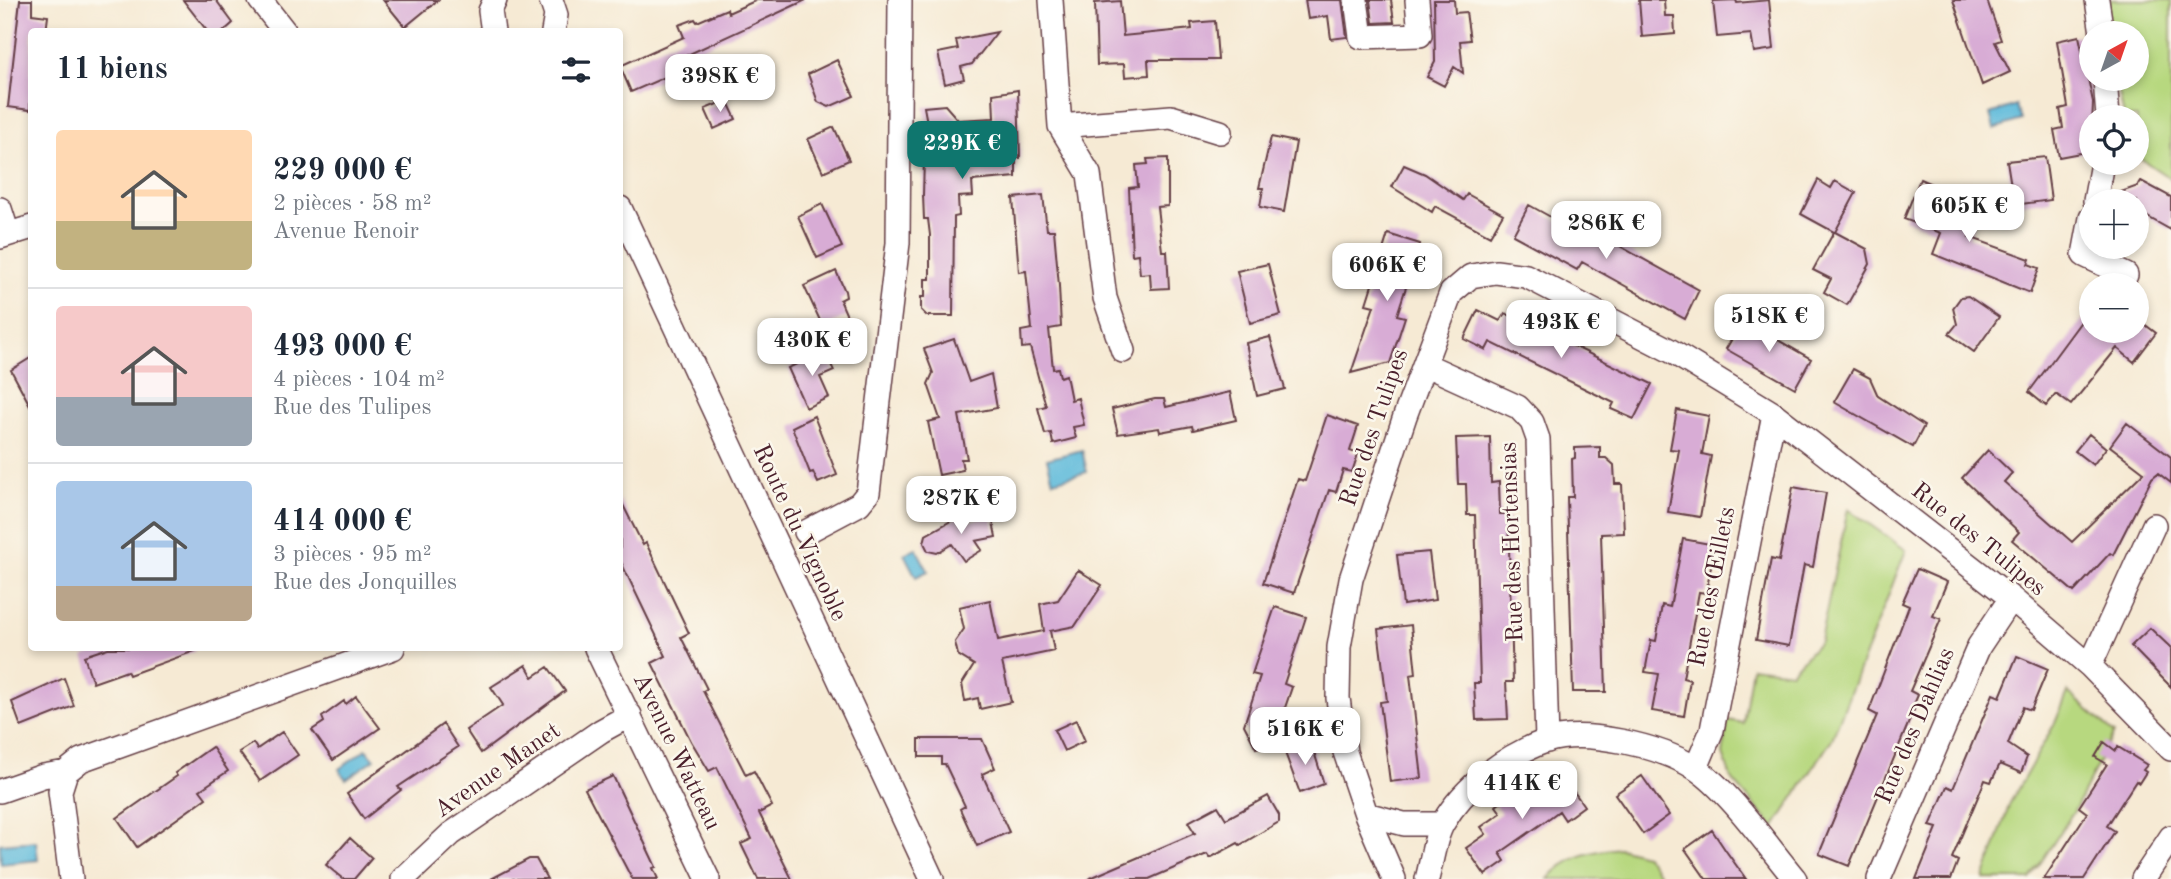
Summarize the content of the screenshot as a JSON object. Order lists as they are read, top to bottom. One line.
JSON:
{"streets":{"street":["Rue des Tulipes","Route du Vignoble","Rue des Hortensias","Rue des Œillets","Rue des Dahlias","Avenue Watteau","Avenue Manet"]},"crossings":[["Rue des Tulipes","Rue des Hortensias"],["Rue des Tulipes","Rue des Œillets"],["Rue des Tulipes","Rue des Dahlias"],["Avenue Watteau","Avenue Manet"]],"north":"top right","page":{"map_buttons":["+","−"],"heading":"11 biens","price":["398K €","229K €","605K €","286K €","606K €","518K €","493K €","430K €","287K €","516K €","414K €"],"list":[{"name":"229 000 €","note":"2 pièces · 58 m² · Avenue Renoir"},{"name":"493 000 €","note":"4 pièces · 104 m² · Rue des Tulipes"},{"name":"414 000 €","note":"3 pièces · 95 m² · Rue des Jonquilles"}]}}
